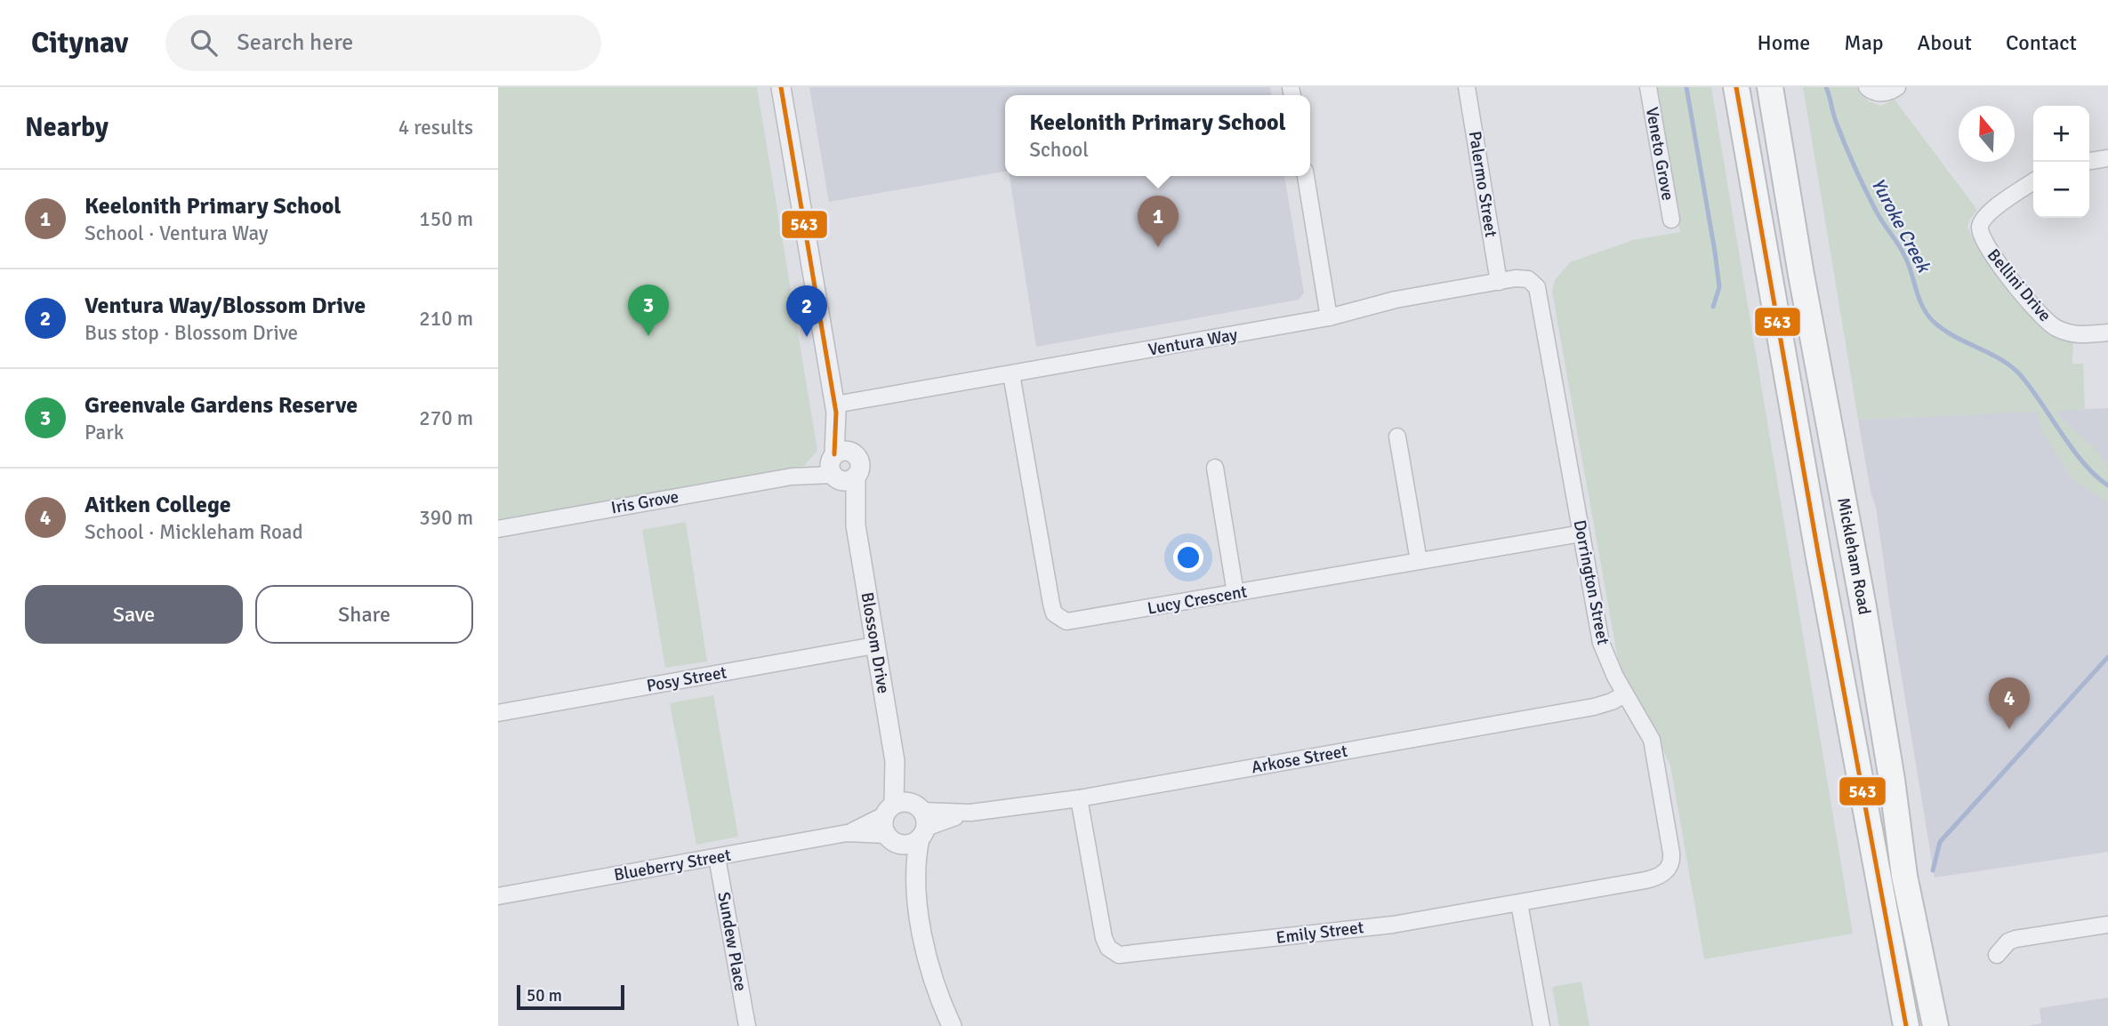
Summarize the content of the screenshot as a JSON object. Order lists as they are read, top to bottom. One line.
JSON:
{"streets":{"main road":["Mickleham Road"],"street":["Veneto Grove","Palermo Street","Bellini Drive","Ventura Way","Iris Grove","Dorrington Street","Lucy Crescent","Blossom Drive","Posy Street","Arkose Street","Blueberry Street","Emily Street","Sundew Place"]},"crossings":[["Palermo Street","Ventura Way"],["Ventura Way","Dorrington Street"],["Ventura Way","Lucy Crescent"],["Ventura Way","Blossom Drive"],["Iris Grove","Blossom Drive"],["Dorrington Street","Lucy Crescent"],["Dorrington Street","Arkose Street"],["Dorrington Street","Emily Street"],["Blossom Drive","Posy Street"],["Blossom Drive","Arkose Street"],["Blossom Drive","Blueberry Street"],["Arkose Street","Blueberry Street"],["Arkose Street","Emily Street"],["Blueberry Street","Sundew Place"]],"water":["Yuroke Creek"],"lines":["transit line 543"],"scale_bar":"50 m","north":"top","page":{"header":"Citynav","search":"Search here","nav":["Home","Map","About","Contact"],"heading":["Nearby","4 results"],"popup":["Keelonith Primary School","School"],"map_buttons":["+","−"],"list":[{"mark":"1","name":"Keelonith Primary School","note":"School · Ventura Way","value":"150 m"},{"mark":"2","name":"Ventura Way/Blossom Drive","note":"Bus stop · Blossom Drive","value":"210 m"},{"mark":"3","name":"Greenvale Gardens Reserve","note":"Park","value":"270 m"},{"mark":"4","name":"Aitken College","note":"School · Mickleham Road","value":"390 m"}],"pins":["1","3","2","4"],"buttons":["Save","Share"],"scale":"50 m"}}
